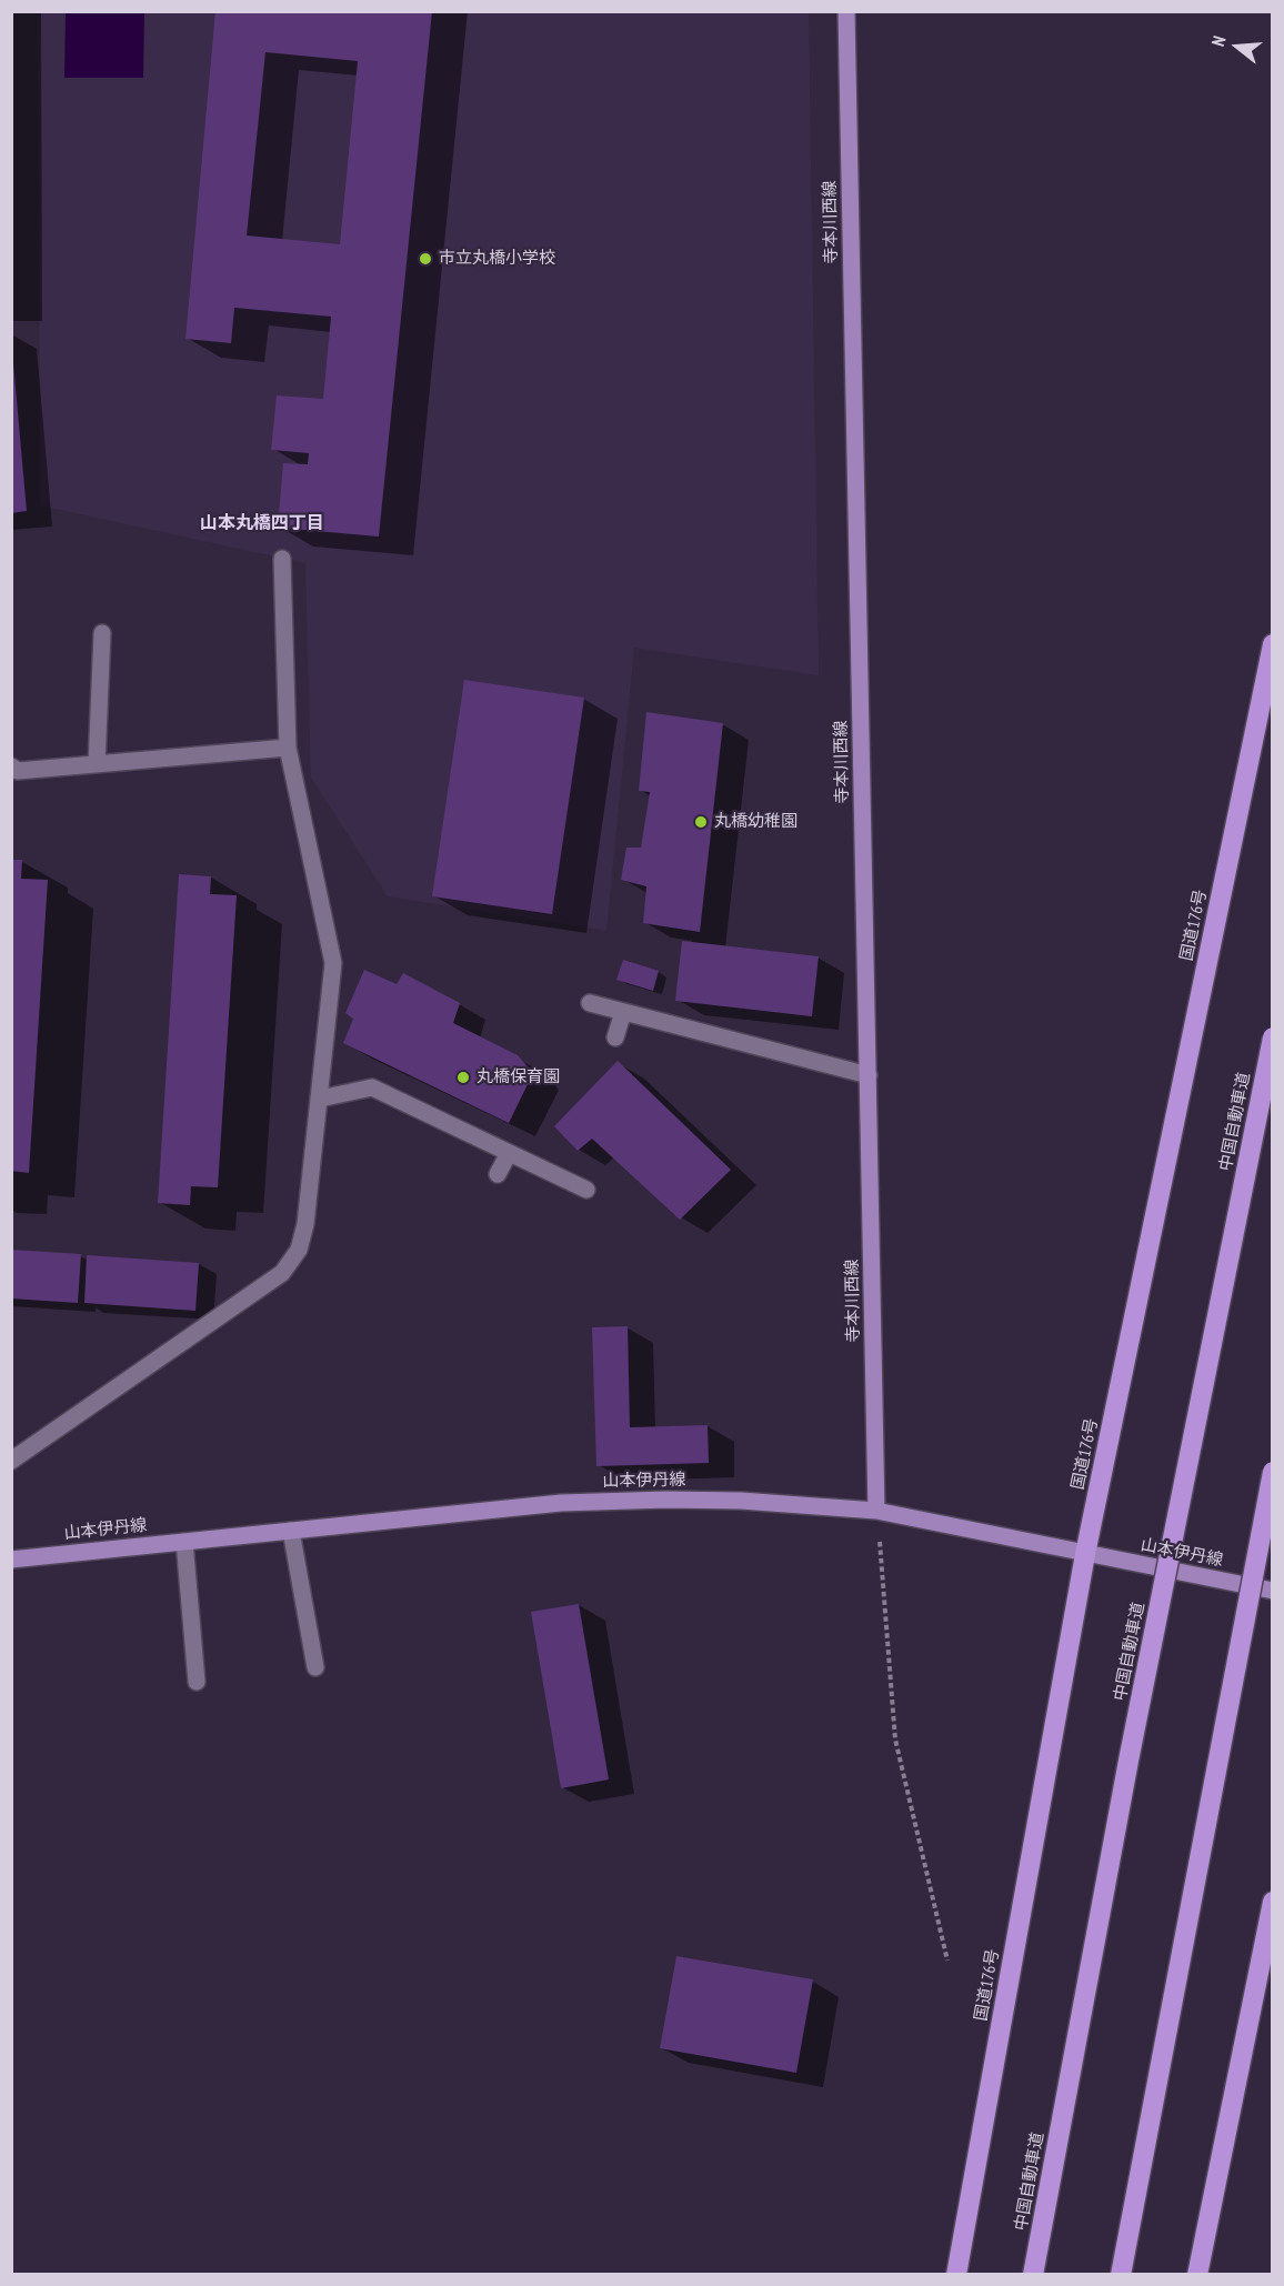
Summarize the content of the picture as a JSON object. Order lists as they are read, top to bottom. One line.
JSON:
{"streets":{"highway":["国道176号","中国自動車道"],"main road":["寺本川西線","山本伊丹線"]},"crossings":[["寺本川西線","山本伊丹線"],["国道176号","山本伊丹線"]],"districts":["山本丸橋四丁目"],"places":["市立丸橋小学校","丸橋幼稚園","丸橋保育園"],"north":"left"}
